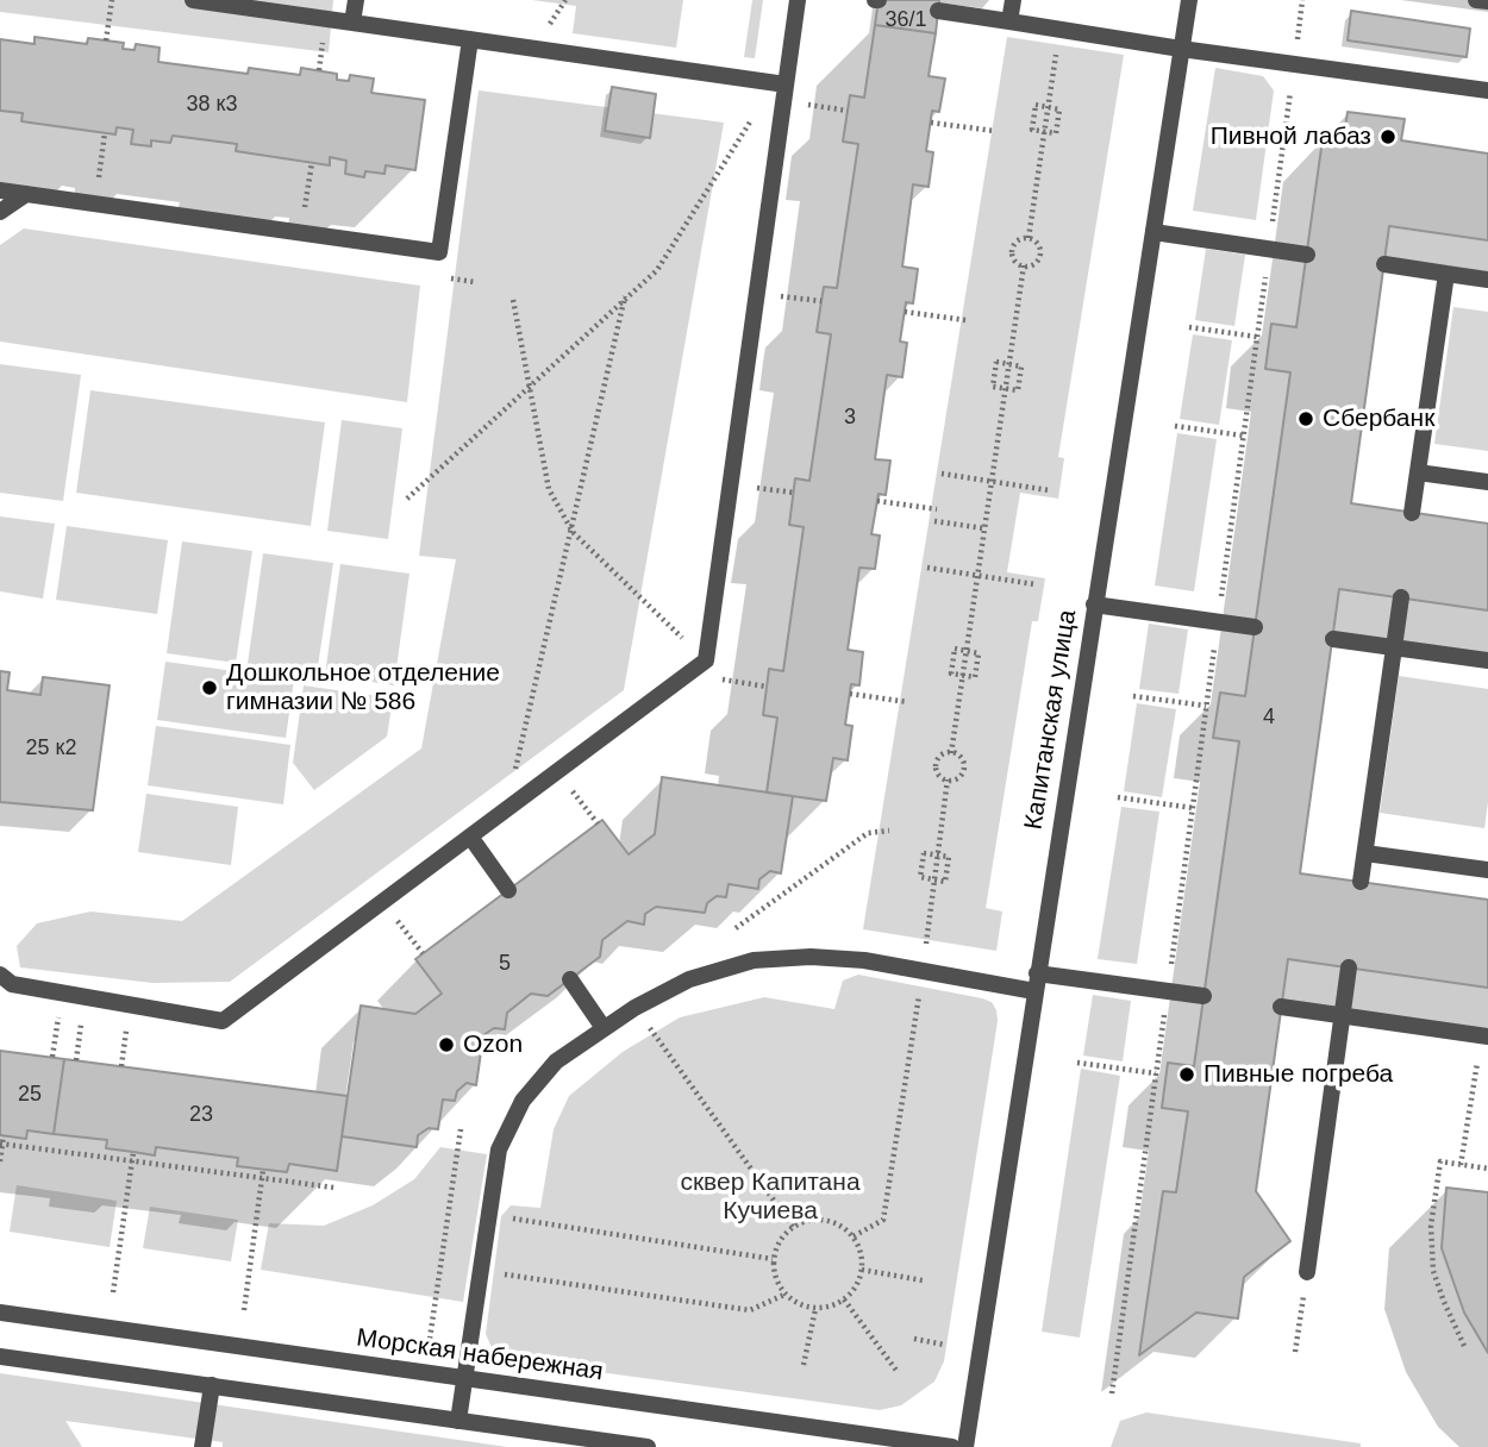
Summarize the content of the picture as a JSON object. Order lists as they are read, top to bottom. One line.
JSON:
{"streets":{"street":["Капитанская улица","Морская набережная"]},"parks":["сквер Капитана Кучиева"],"places":["Пивной лабаз","Сбербанк","Дошкольное отделение гимназии № 586","Ozon","Пивные погреба"],"house_numbers":["36/1","38 к3","3","4","25 к2","5","25","23"]}
